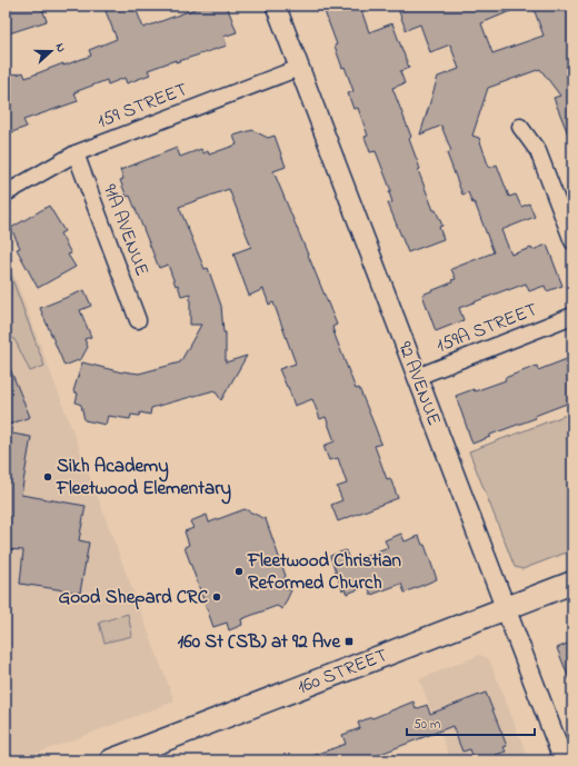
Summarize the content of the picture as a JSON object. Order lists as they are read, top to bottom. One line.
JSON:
{"streets":{"main road":["160 STREET"],"street":["159 STREET","91A AVENUE","159A STREET","92 AVENUE"]},"crossings":[["159 STREET","91A AVENUE"],["159 STREET","92 AVENUE"],["159A STREET","92 AVENUE"],["92 AVENUE","160 STREET"]],"places":{"other":["Sikh Academy Fleetwood Elementary","Fleetwood Christian Reformed Church","Good Shepard CRC"],"transit":["160 St (SB) at 92 Ave"]},"scale_bar":"50 m","north":"right"}
